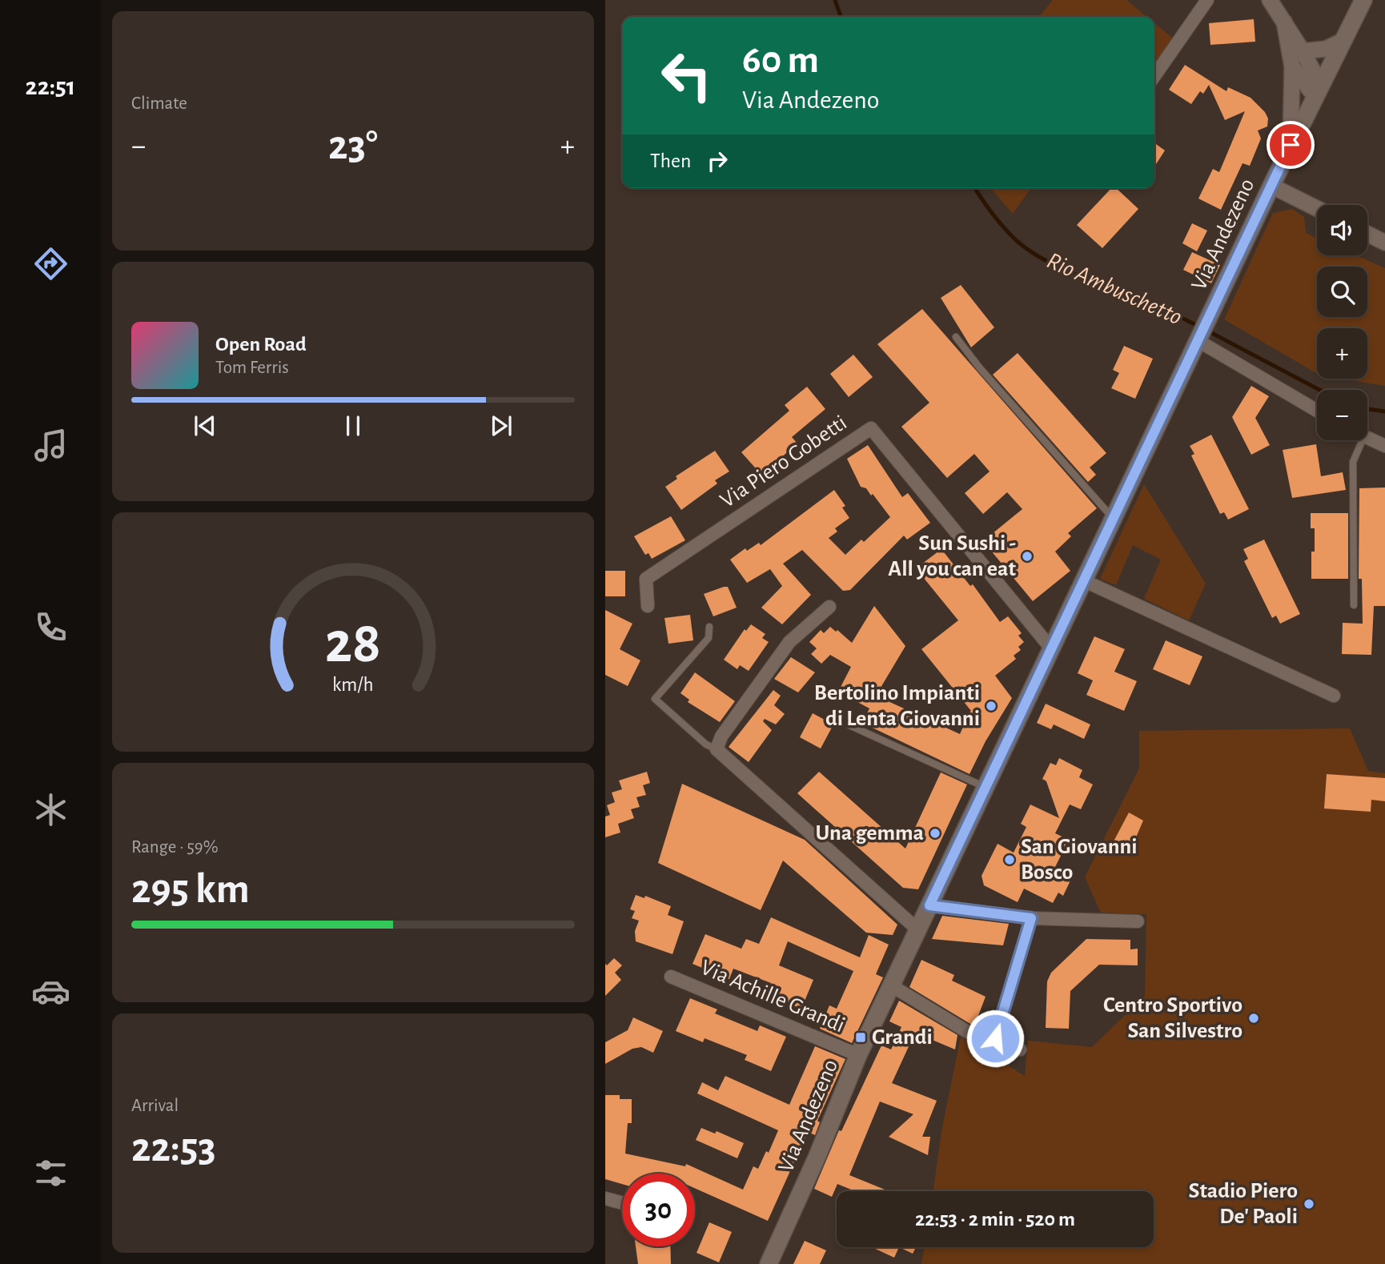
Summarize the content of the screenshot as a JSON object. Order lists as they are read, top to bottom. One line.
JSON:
{"streets":{"main road":["Via Andezeno"],"street":["Via Piero Gobetti","Via Achille Grandi"]},"crossings":[["Via Andezeno","Via Piero Gobetti"],["Via Andezeno","Via Achille Grandi"]],"water":["Rio Ambuschetto"],"places":{"other":["Sun Sushi - All you can eat","Bertolino Impianti di Lenta Giovanni","Una gemma","San Giovanni Bosco","Centro Sportivo San Silvestro","Stadio Piero De' Paoli"],"transit":["Grandi"]},"page":{"tabs":"22:51","tile":["Climate",["Range · 59%","295 km"],["Arrival","22:53"]],"turn":["60 m","Via Andezeno"],"heat":["−","23°","+"],"then":"Then","map_buttons":["+","−"],"song":["Open Road","Tom Ferris"],"limit":"30","trip":"22:53 · 2 min · 520 m","gauge":["28","km/h"]}}
